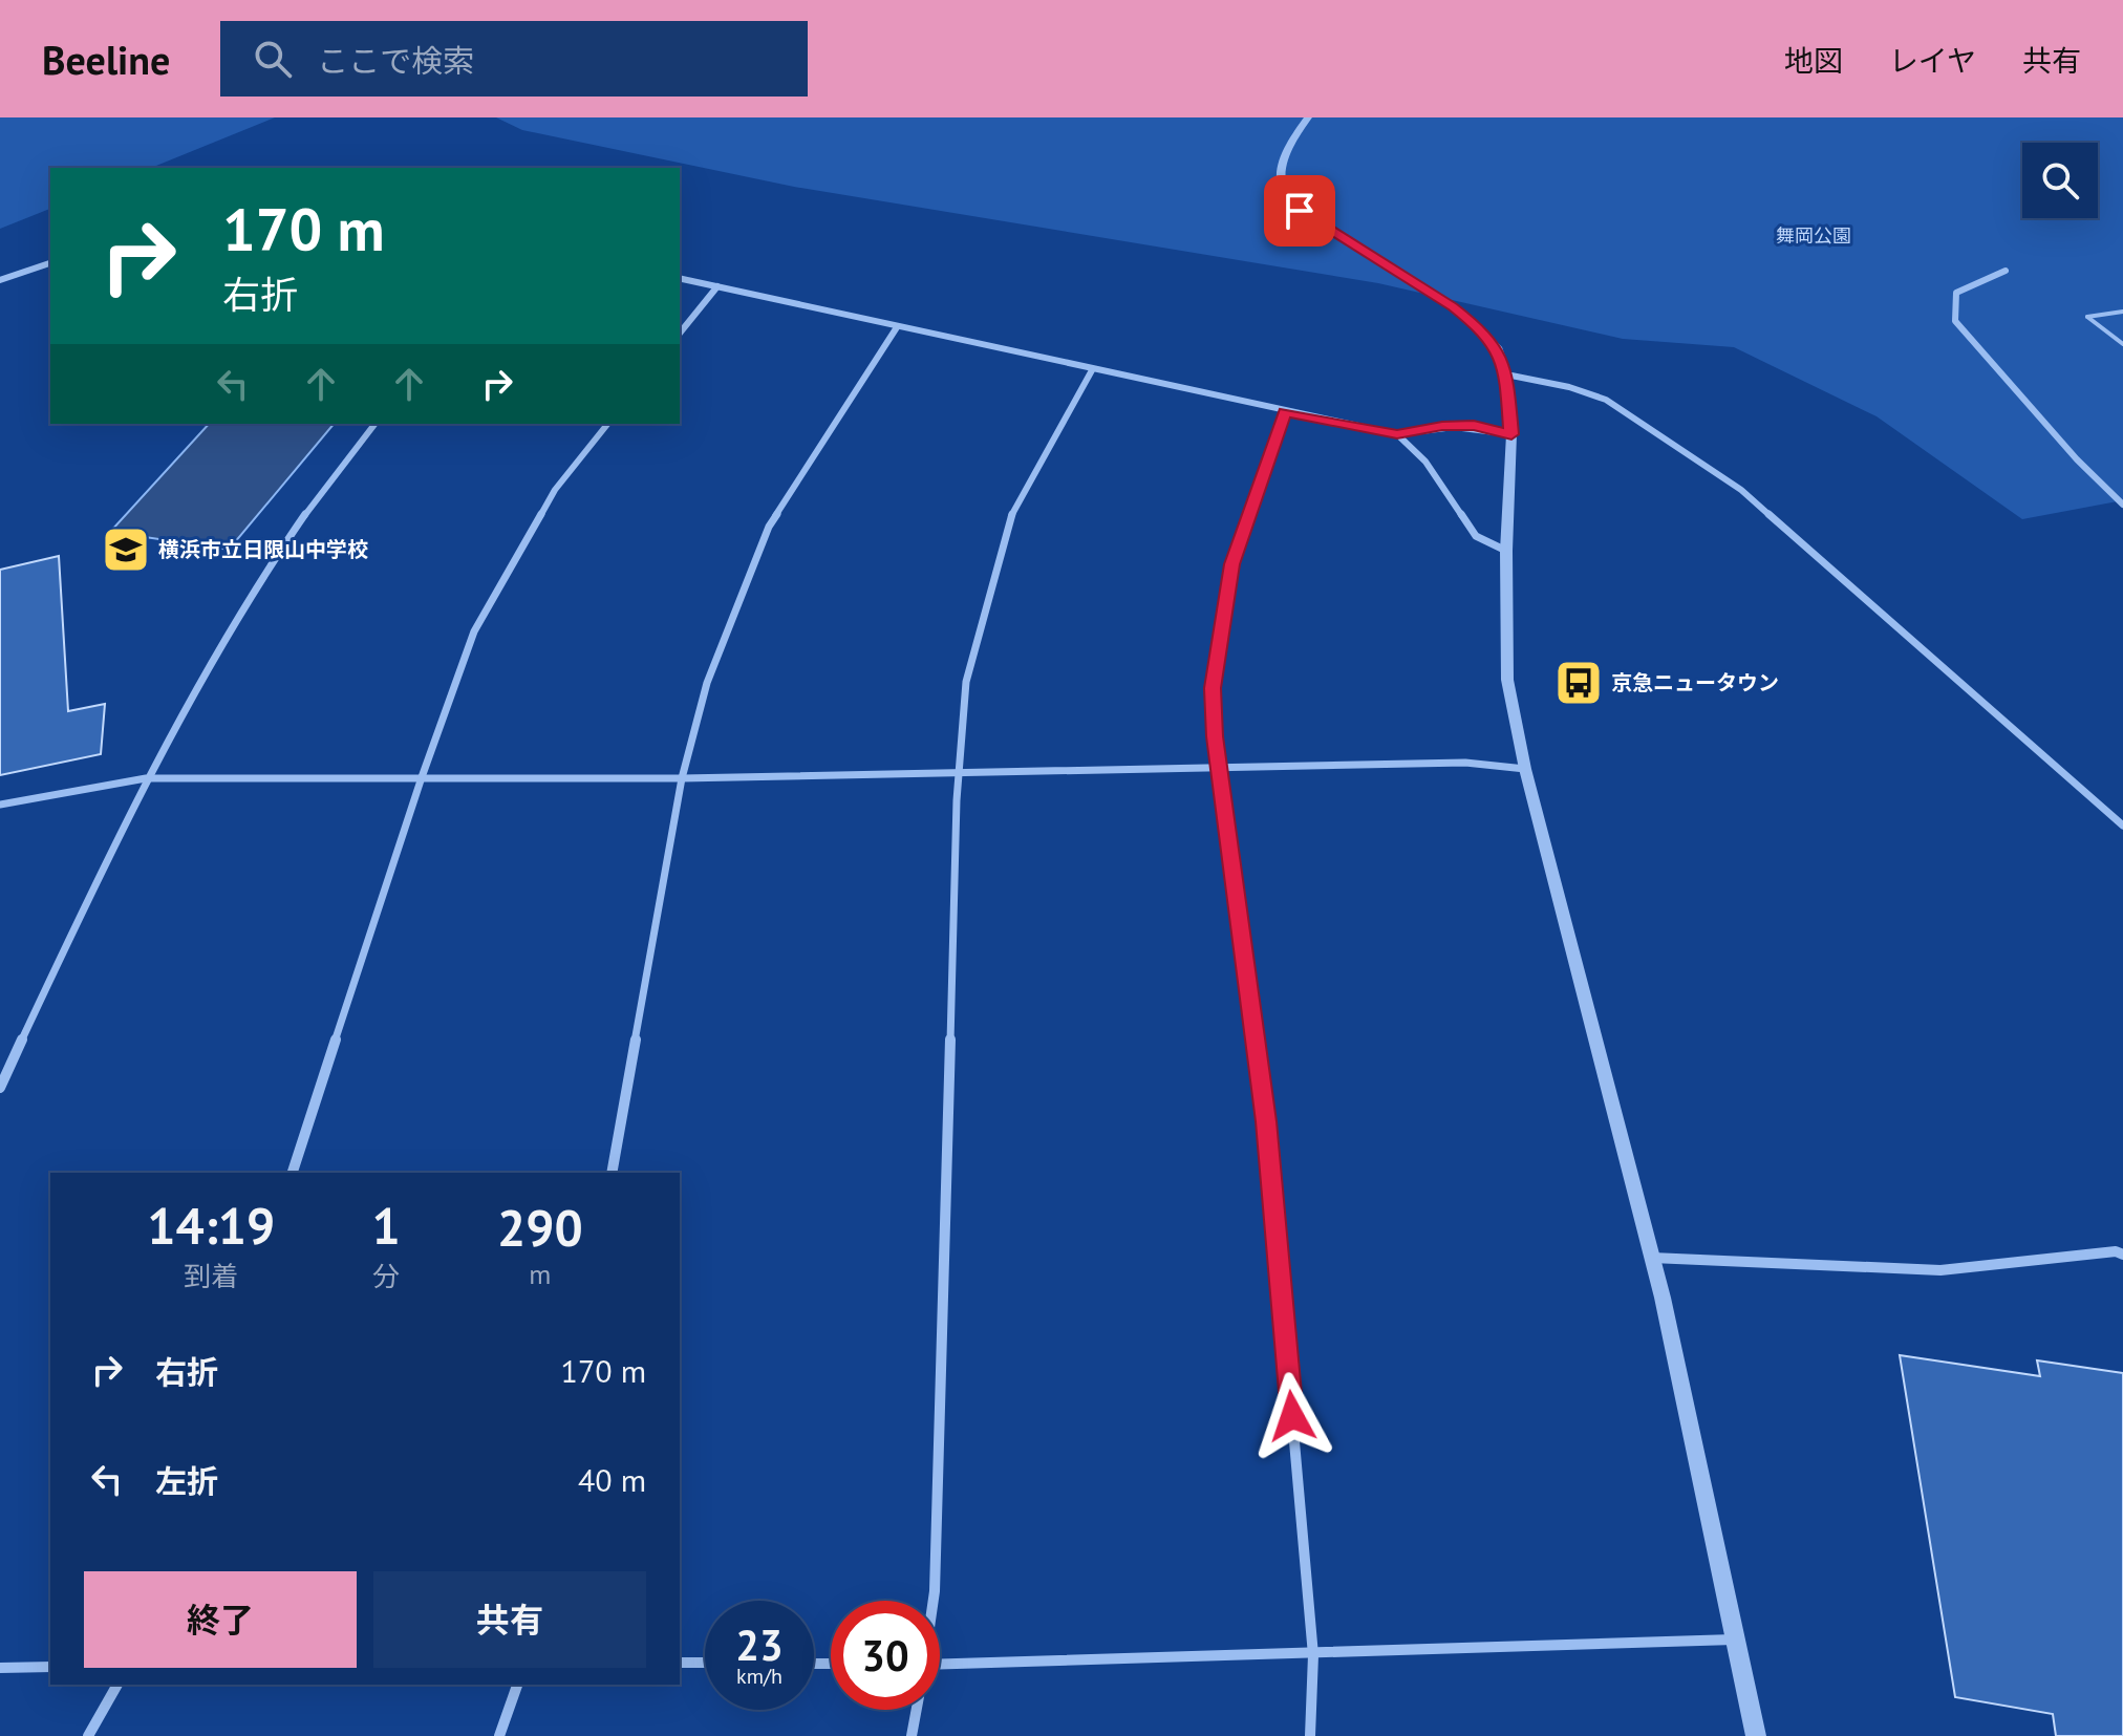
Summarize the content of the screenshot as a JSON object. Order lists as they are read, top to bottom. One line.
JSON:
{"parks":["舞岡公園"],"places":{"school or university":["横浜市立日限山中学校"],"bus stop":["京急ニュータウン"]},"page":{"header":"Beeline","search":"ここで検索","nav":["地図","レイヤ","共有"],"turn":["170 m","右折"],"eta":["14:19","到着","1","分","290","m"],"list":[{"name":"右折","value":"170 m"},{"name":"左折","value":"40 m"}],"buttons":["終了","共有"],"speed":"23 km/h","limit":"30"}}
